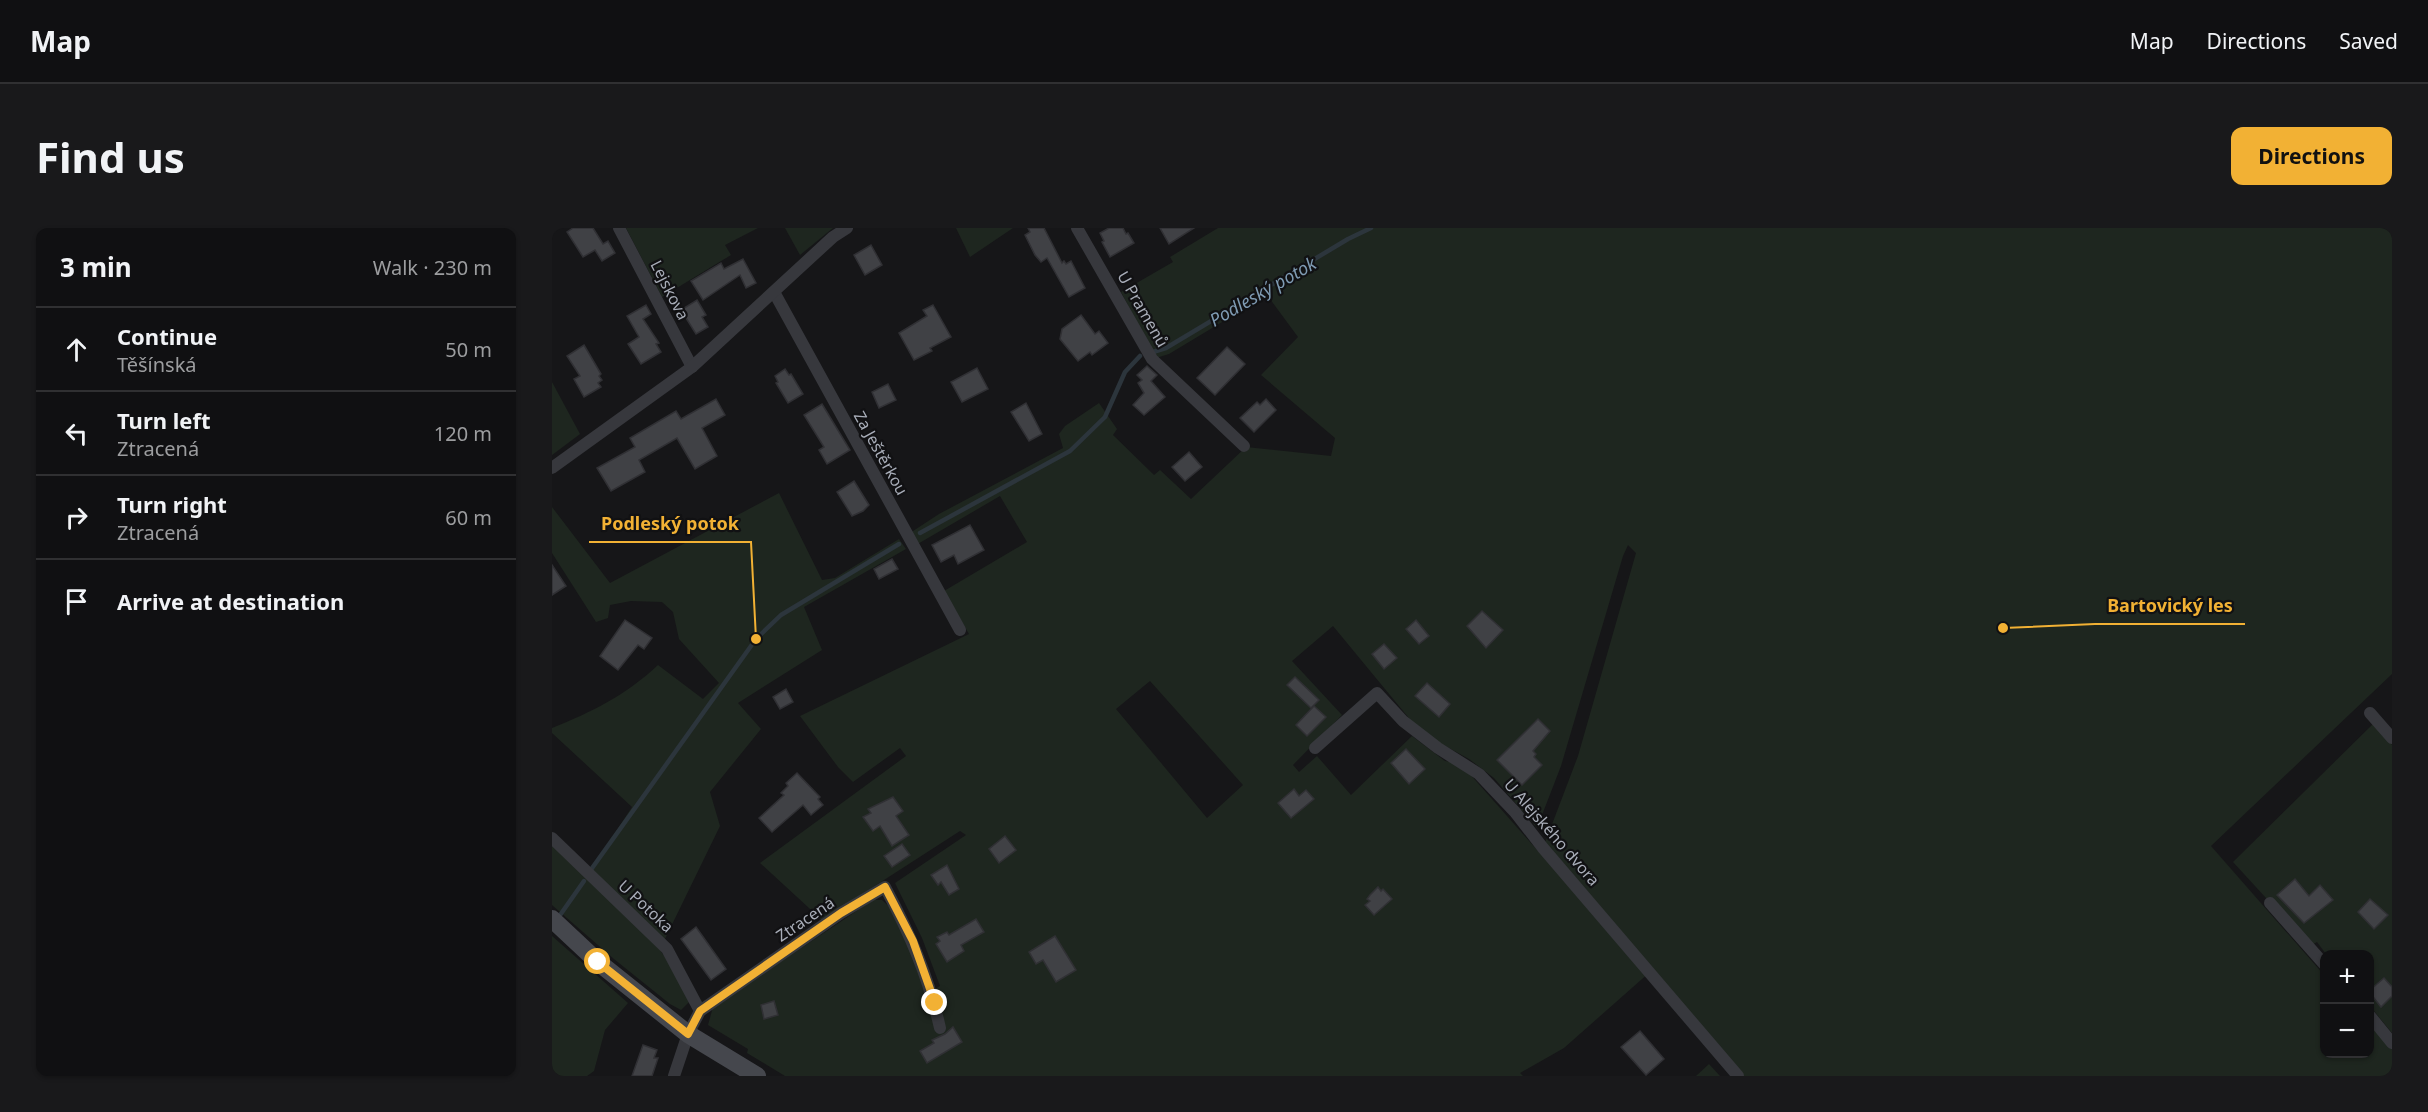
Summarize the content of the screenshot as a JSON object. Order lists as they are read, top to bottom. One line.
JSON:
{"streets":{"street":["Lejskova","U Pramenů","Za Ještěrkou","U Alejského dvora","U Potoka","Ztracená"]},"crossings":[["U Potoka","Ztracená"]],"water":["Podleský potok"],"places":["Bartovický les","Podleský potok"],"page":{"header":"Map","nav":["Map","Directions","Saved"],"buttons":"Directions","title":"Find us","heading":["3 min","Walk · 230 m"],"list":[["Continue","Těšínská","50 m"],["Turn left","Ztracená","120 m"],["Turn right","Ztracená","60 m"],"Arrive at destination"],"map_buttons":["+","−"]}}
